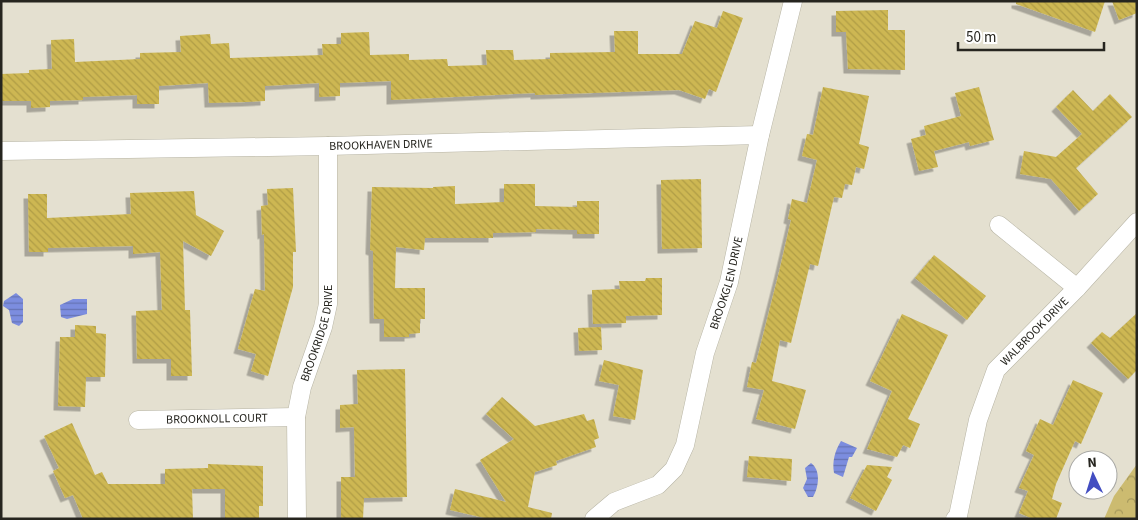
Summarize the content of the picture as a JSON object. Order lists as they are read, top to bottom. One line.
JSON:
{"streets":{"street":["BROOKHAVEN DRIVE","BROOKGLEN DRIVE","WALBROOK DRIVE","BROOKRIDGE DRIVE","BROOKNOLL COURT"]},"crossings":[["BROOKHAVEN DRIVE","BROOKGLEN DRIVE"],["BROOKHAVEN DRIVE","BROOKRIDGE DRIVE"],["BROOKRIDGE DRIVE","BROOKNOLL COURT"]],"scale_bar":"50 m","north":"top"}
